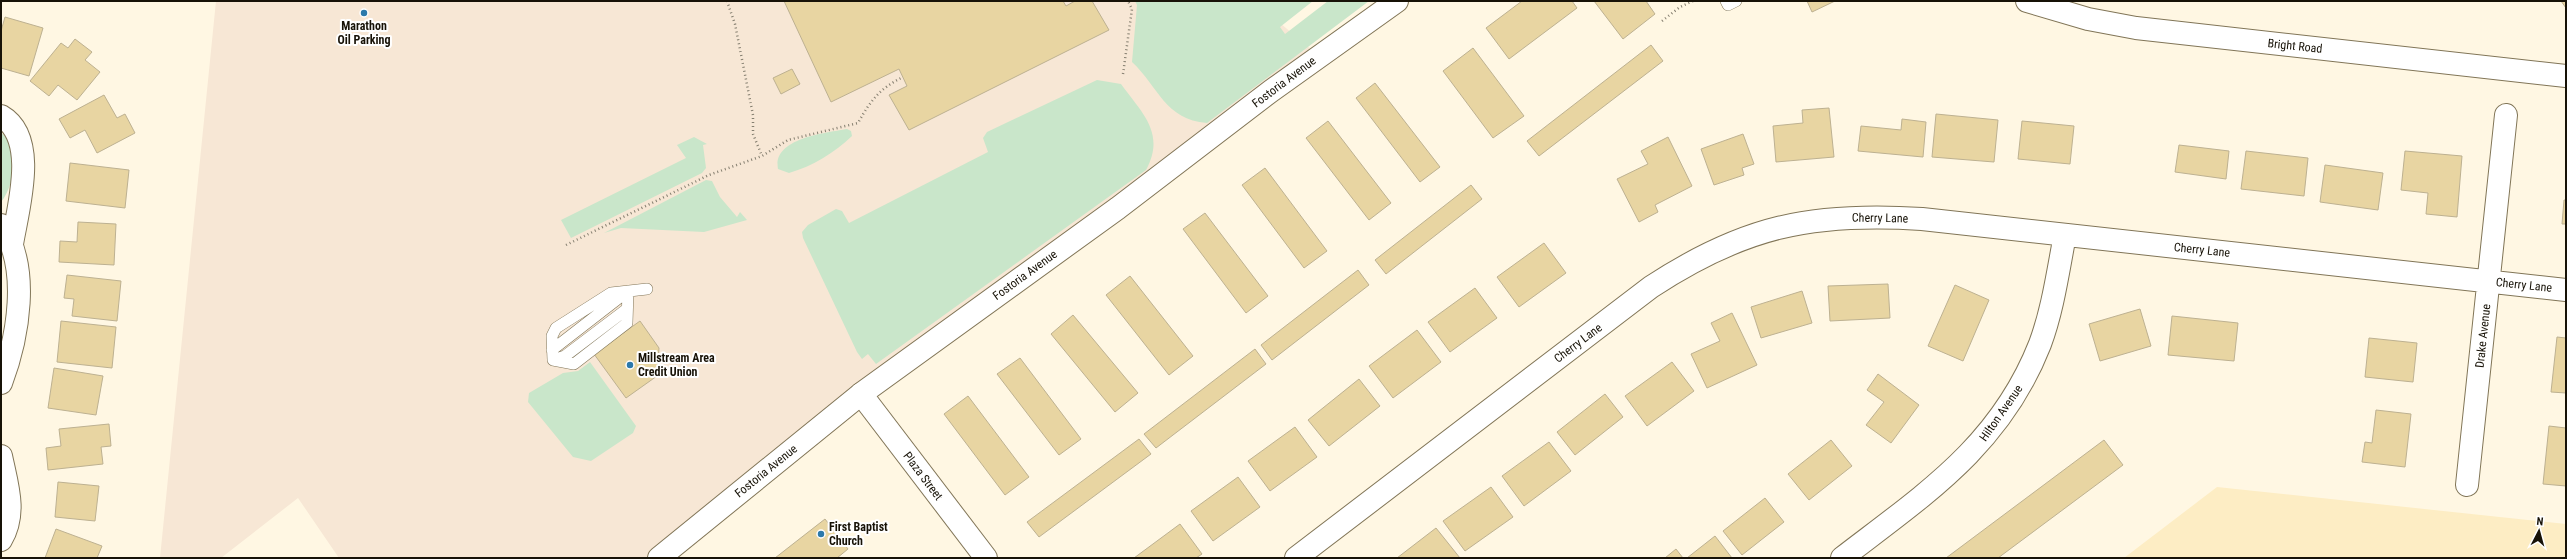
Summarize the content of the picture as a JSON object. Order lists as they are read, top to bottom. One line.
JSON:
{"streets":{"street":["Bright Road","Fostoria Avenue","Cherry Lane","Drake Avenue","Hilton Avenue","Plaza Street"]},"crossings":[["Fostoria Avenue","Plaza Street"],["Cherry Lane","Drake Avenue"],["Cherry Lane","Hilton Avenue"]],"places":["Marathon Oil Parking","Millstream Area Credit Union","First Baptist Church"],"north":"top"}
